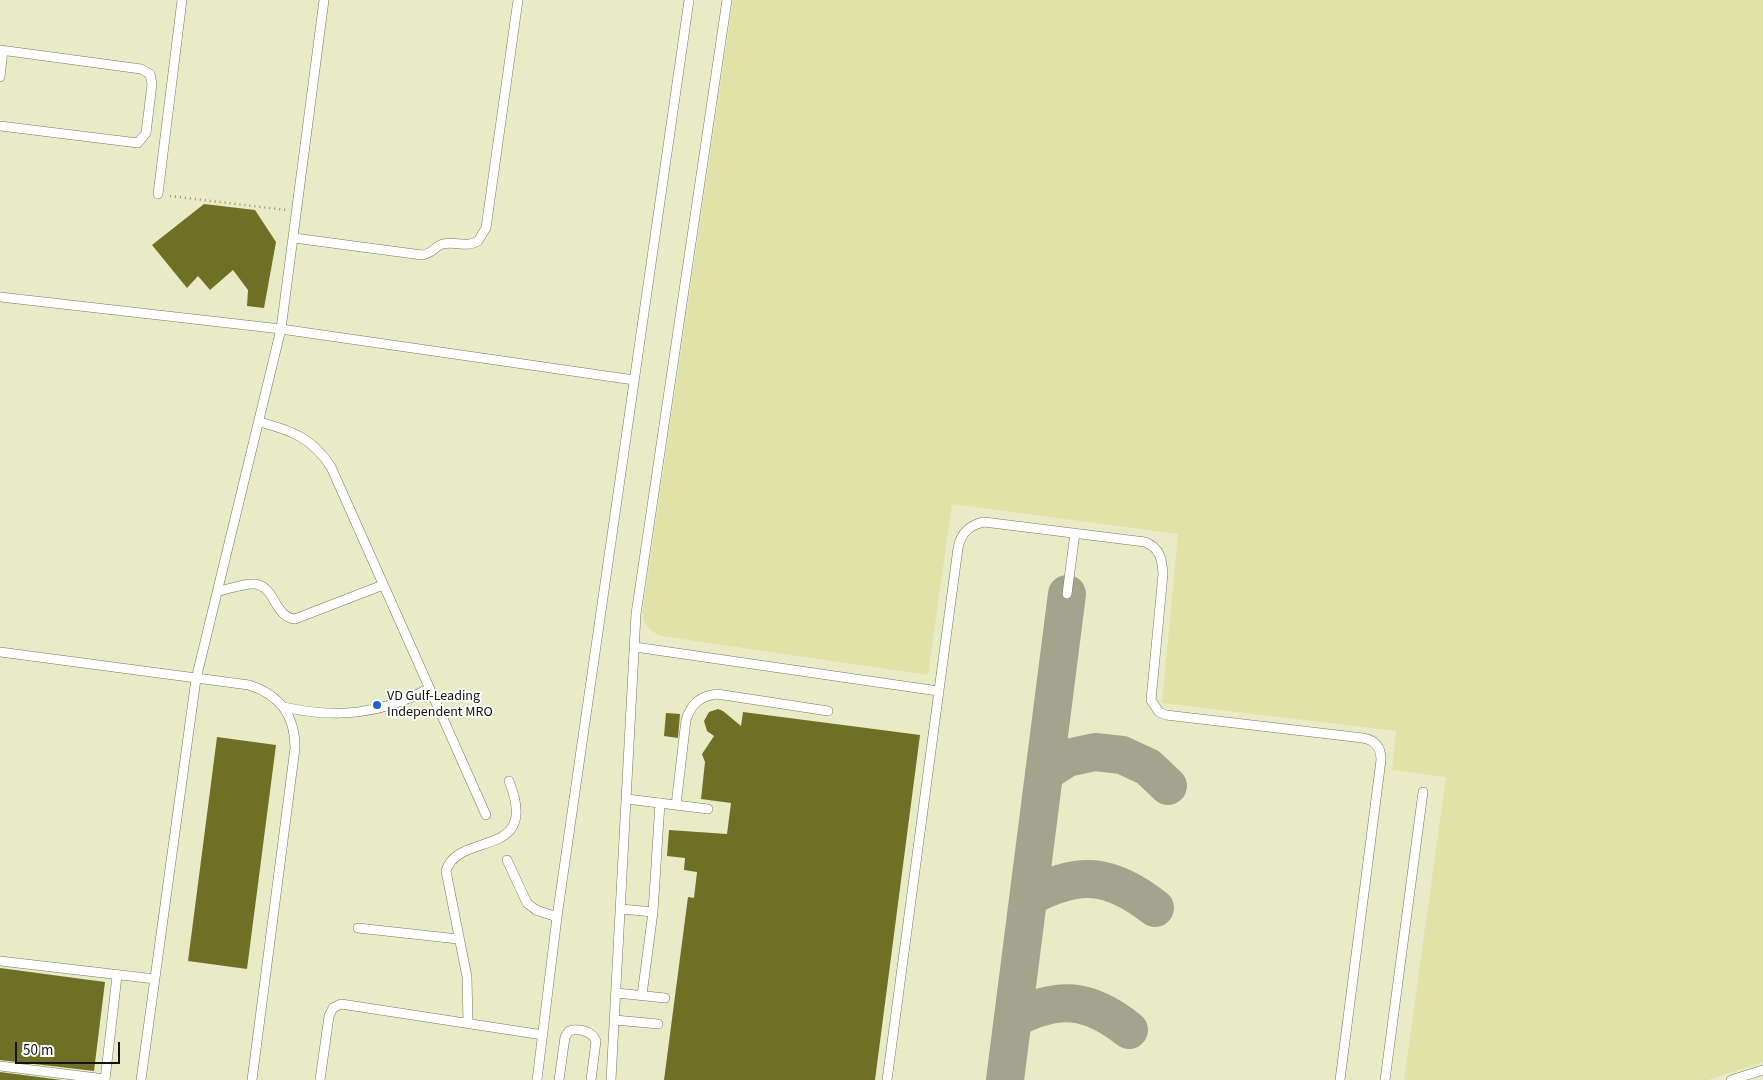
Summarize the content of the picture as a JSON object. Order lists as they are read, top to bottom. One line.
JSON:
{"places":["VD Gulf-Leading Independent MRO"],"scale_bar":"50 m"}
